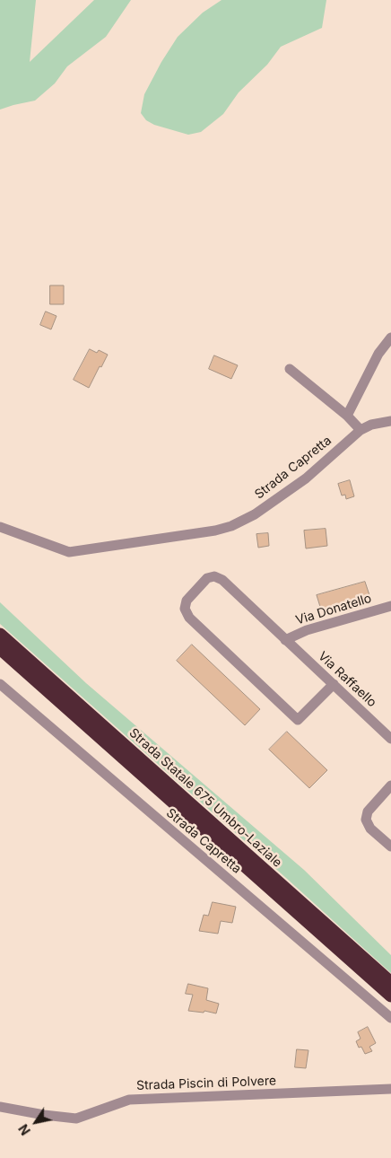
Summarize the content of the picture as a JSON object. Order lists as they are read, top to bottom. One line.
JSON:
{"streets":{"highway":["Strada Statale 675 Umbro-Laziale"],"street":["Strada Capretta","Via Donatello","Via Raffaello","Strada Piscin di Polvere"]},"crossings":[["Via Donatello","Via Raffaello"]],"north":"bottom left"}
